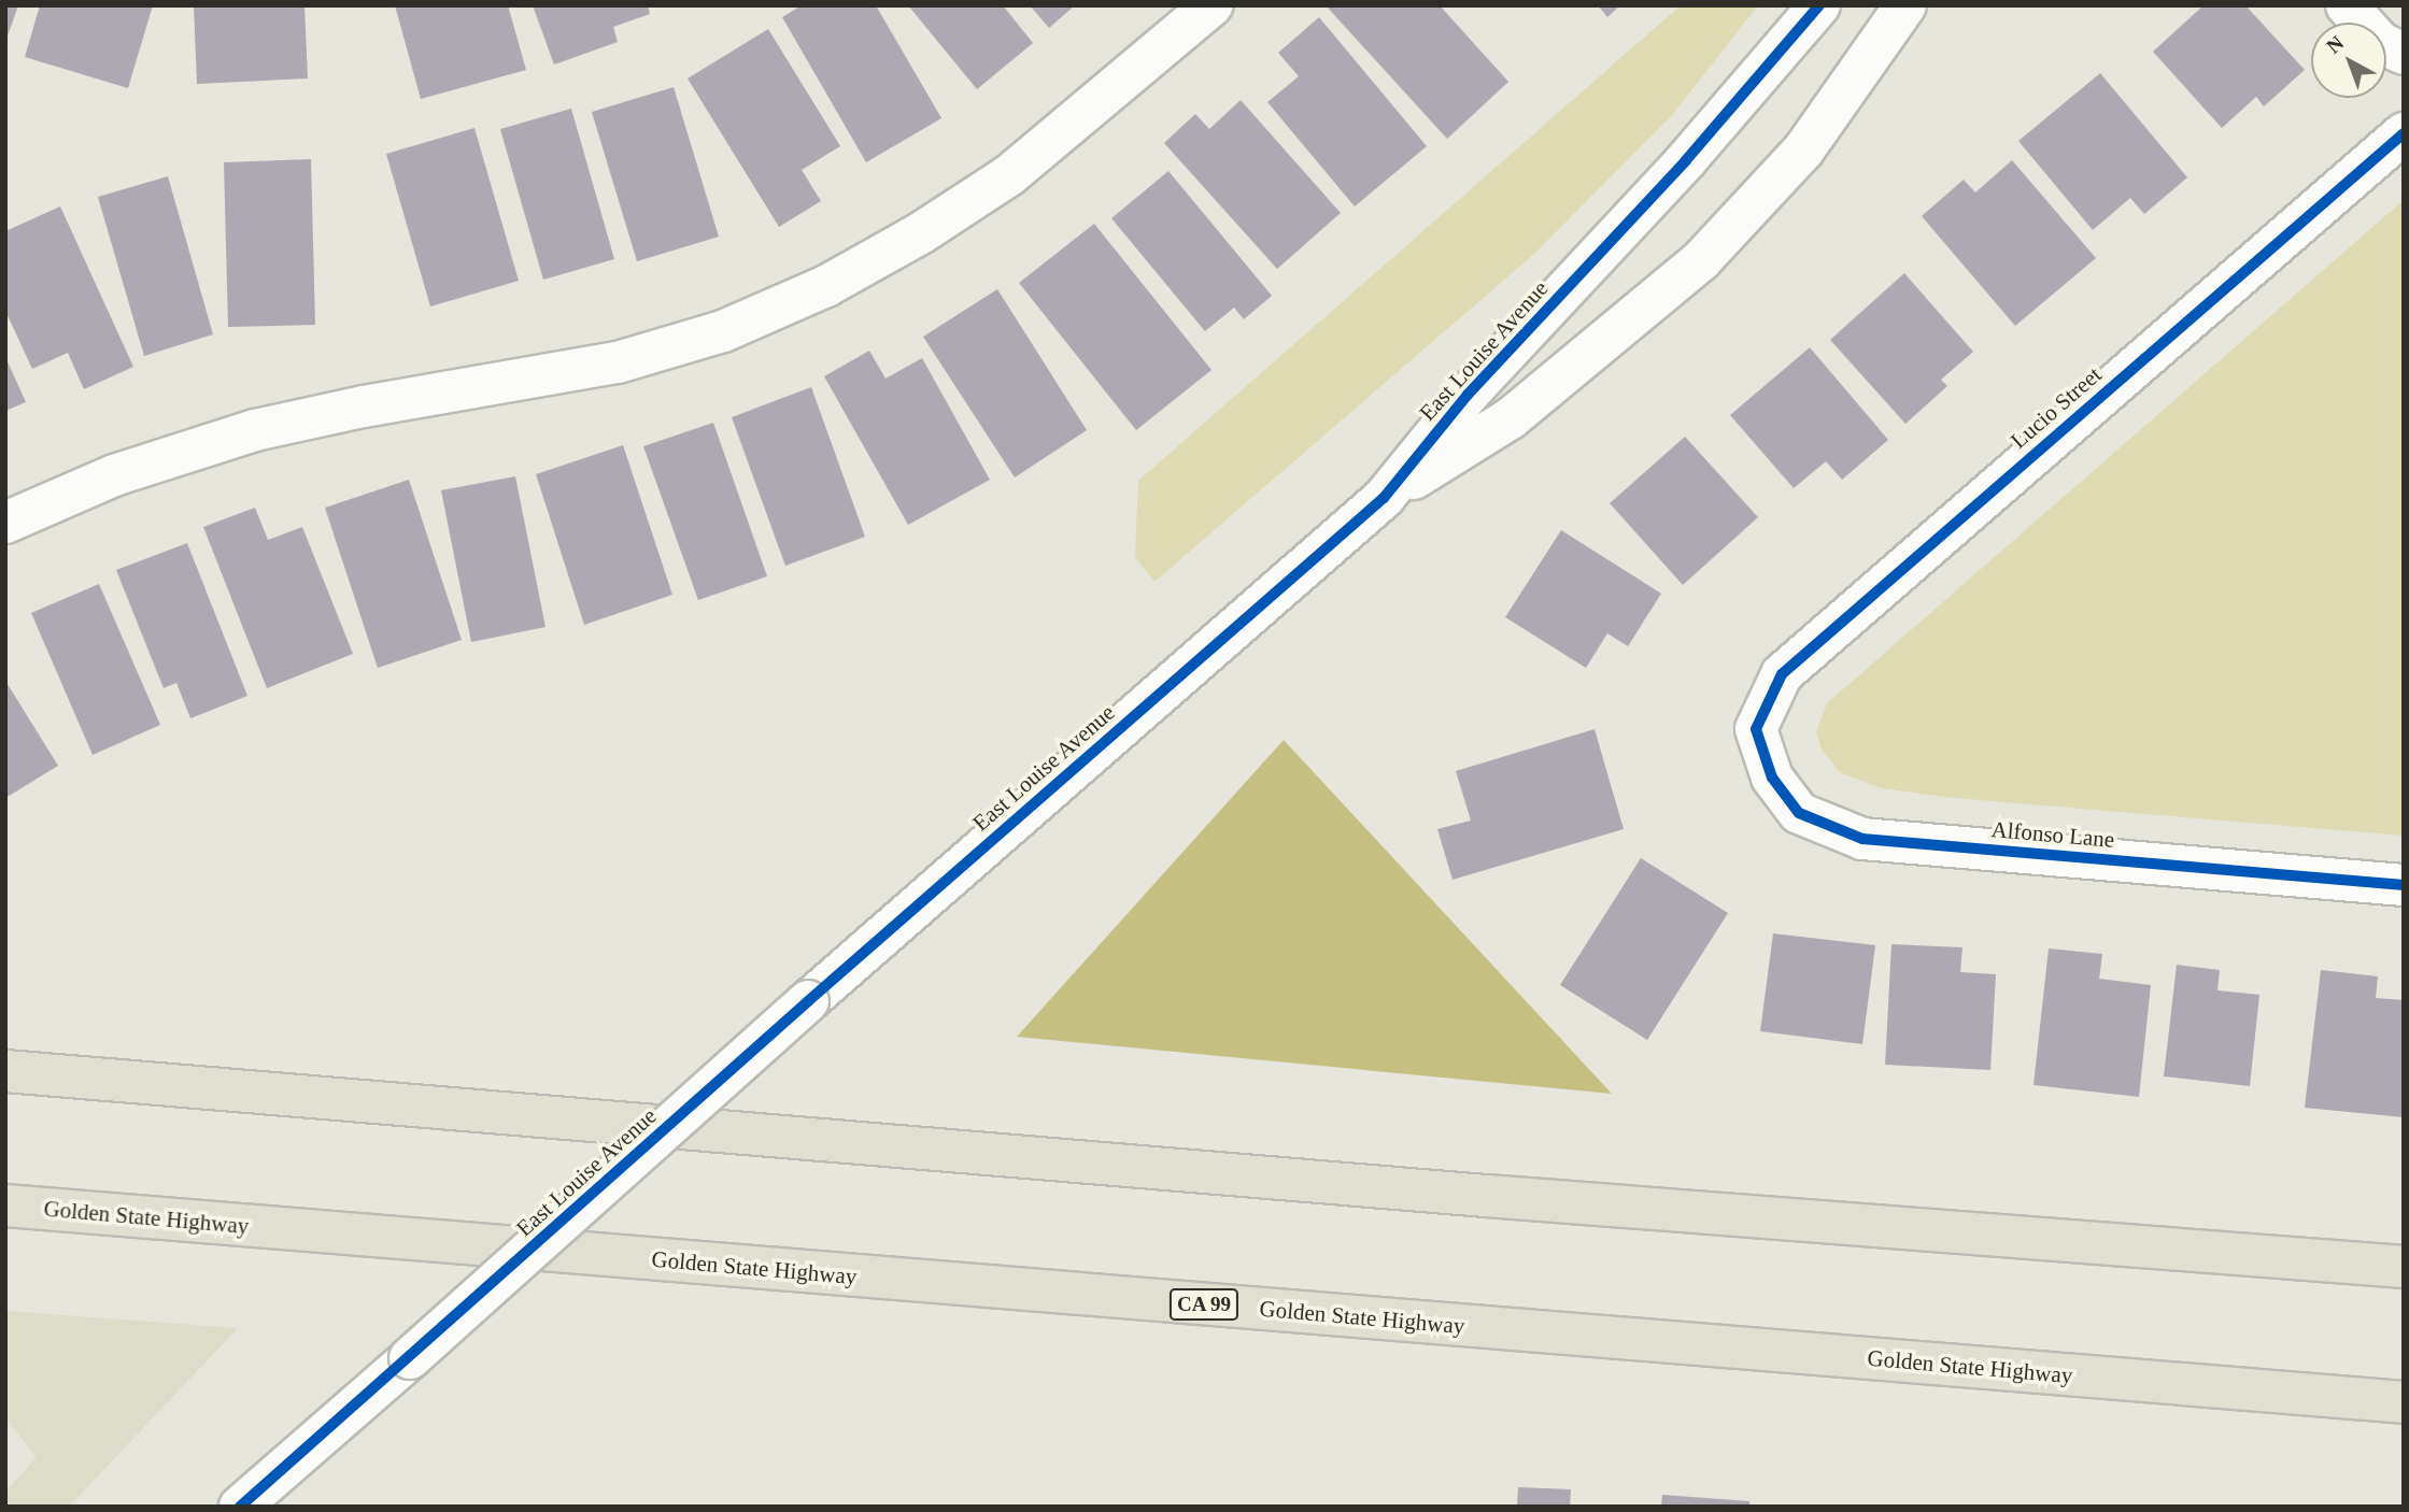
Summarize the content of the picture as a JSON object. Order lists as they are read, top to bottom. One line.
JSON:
{"streets":{"highway":["Golden State Highway","CA 99"],"street":["East Louise Avenue","Lucio Street","Alfonso Lane"]},"crossings":[["Lucio Street","Alfonso Lane"]],"north":"top left"}
